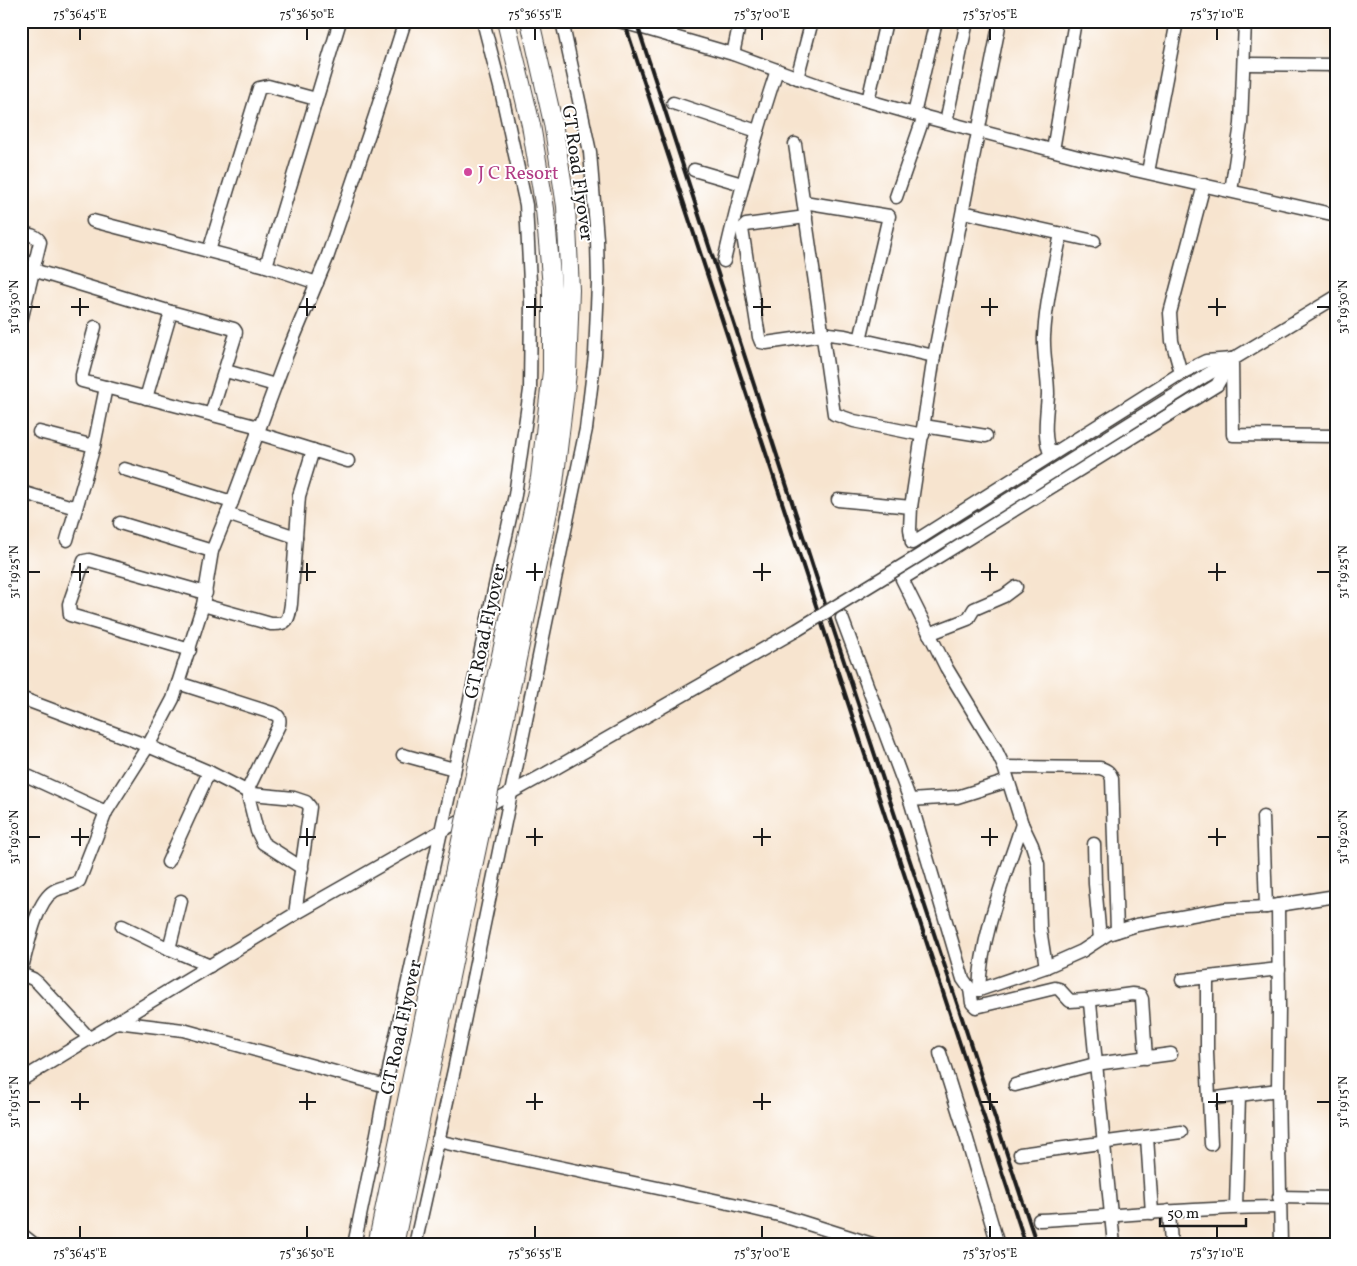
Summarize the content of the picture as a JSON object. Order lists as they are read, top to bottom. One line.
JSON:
{"streets":{"highway":["GT Road Flyover"]},"places":["J C Resort"],"scale_bar":"50 m","coordinates":["75°36'45\"E","75°36'50\"E","75°36'55\"E","75°37'00\"E","75°37'05\"E","75°37'10\"E","31°19'30\"N","31°19'25\"N","31°19'20\"N","31°19'15\"N"]}
